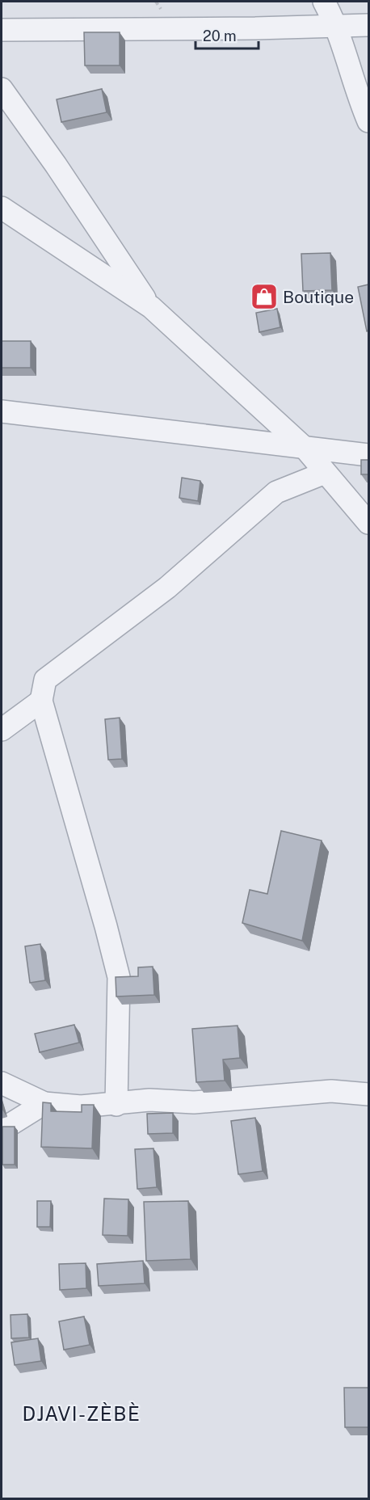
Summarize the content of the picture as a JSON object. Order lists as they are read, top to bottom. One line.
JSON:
{"districts":["DJAVI-ZÈBÈ"],"places":{"shop":["Boutique"]},"scale_bar":"20 m"}
